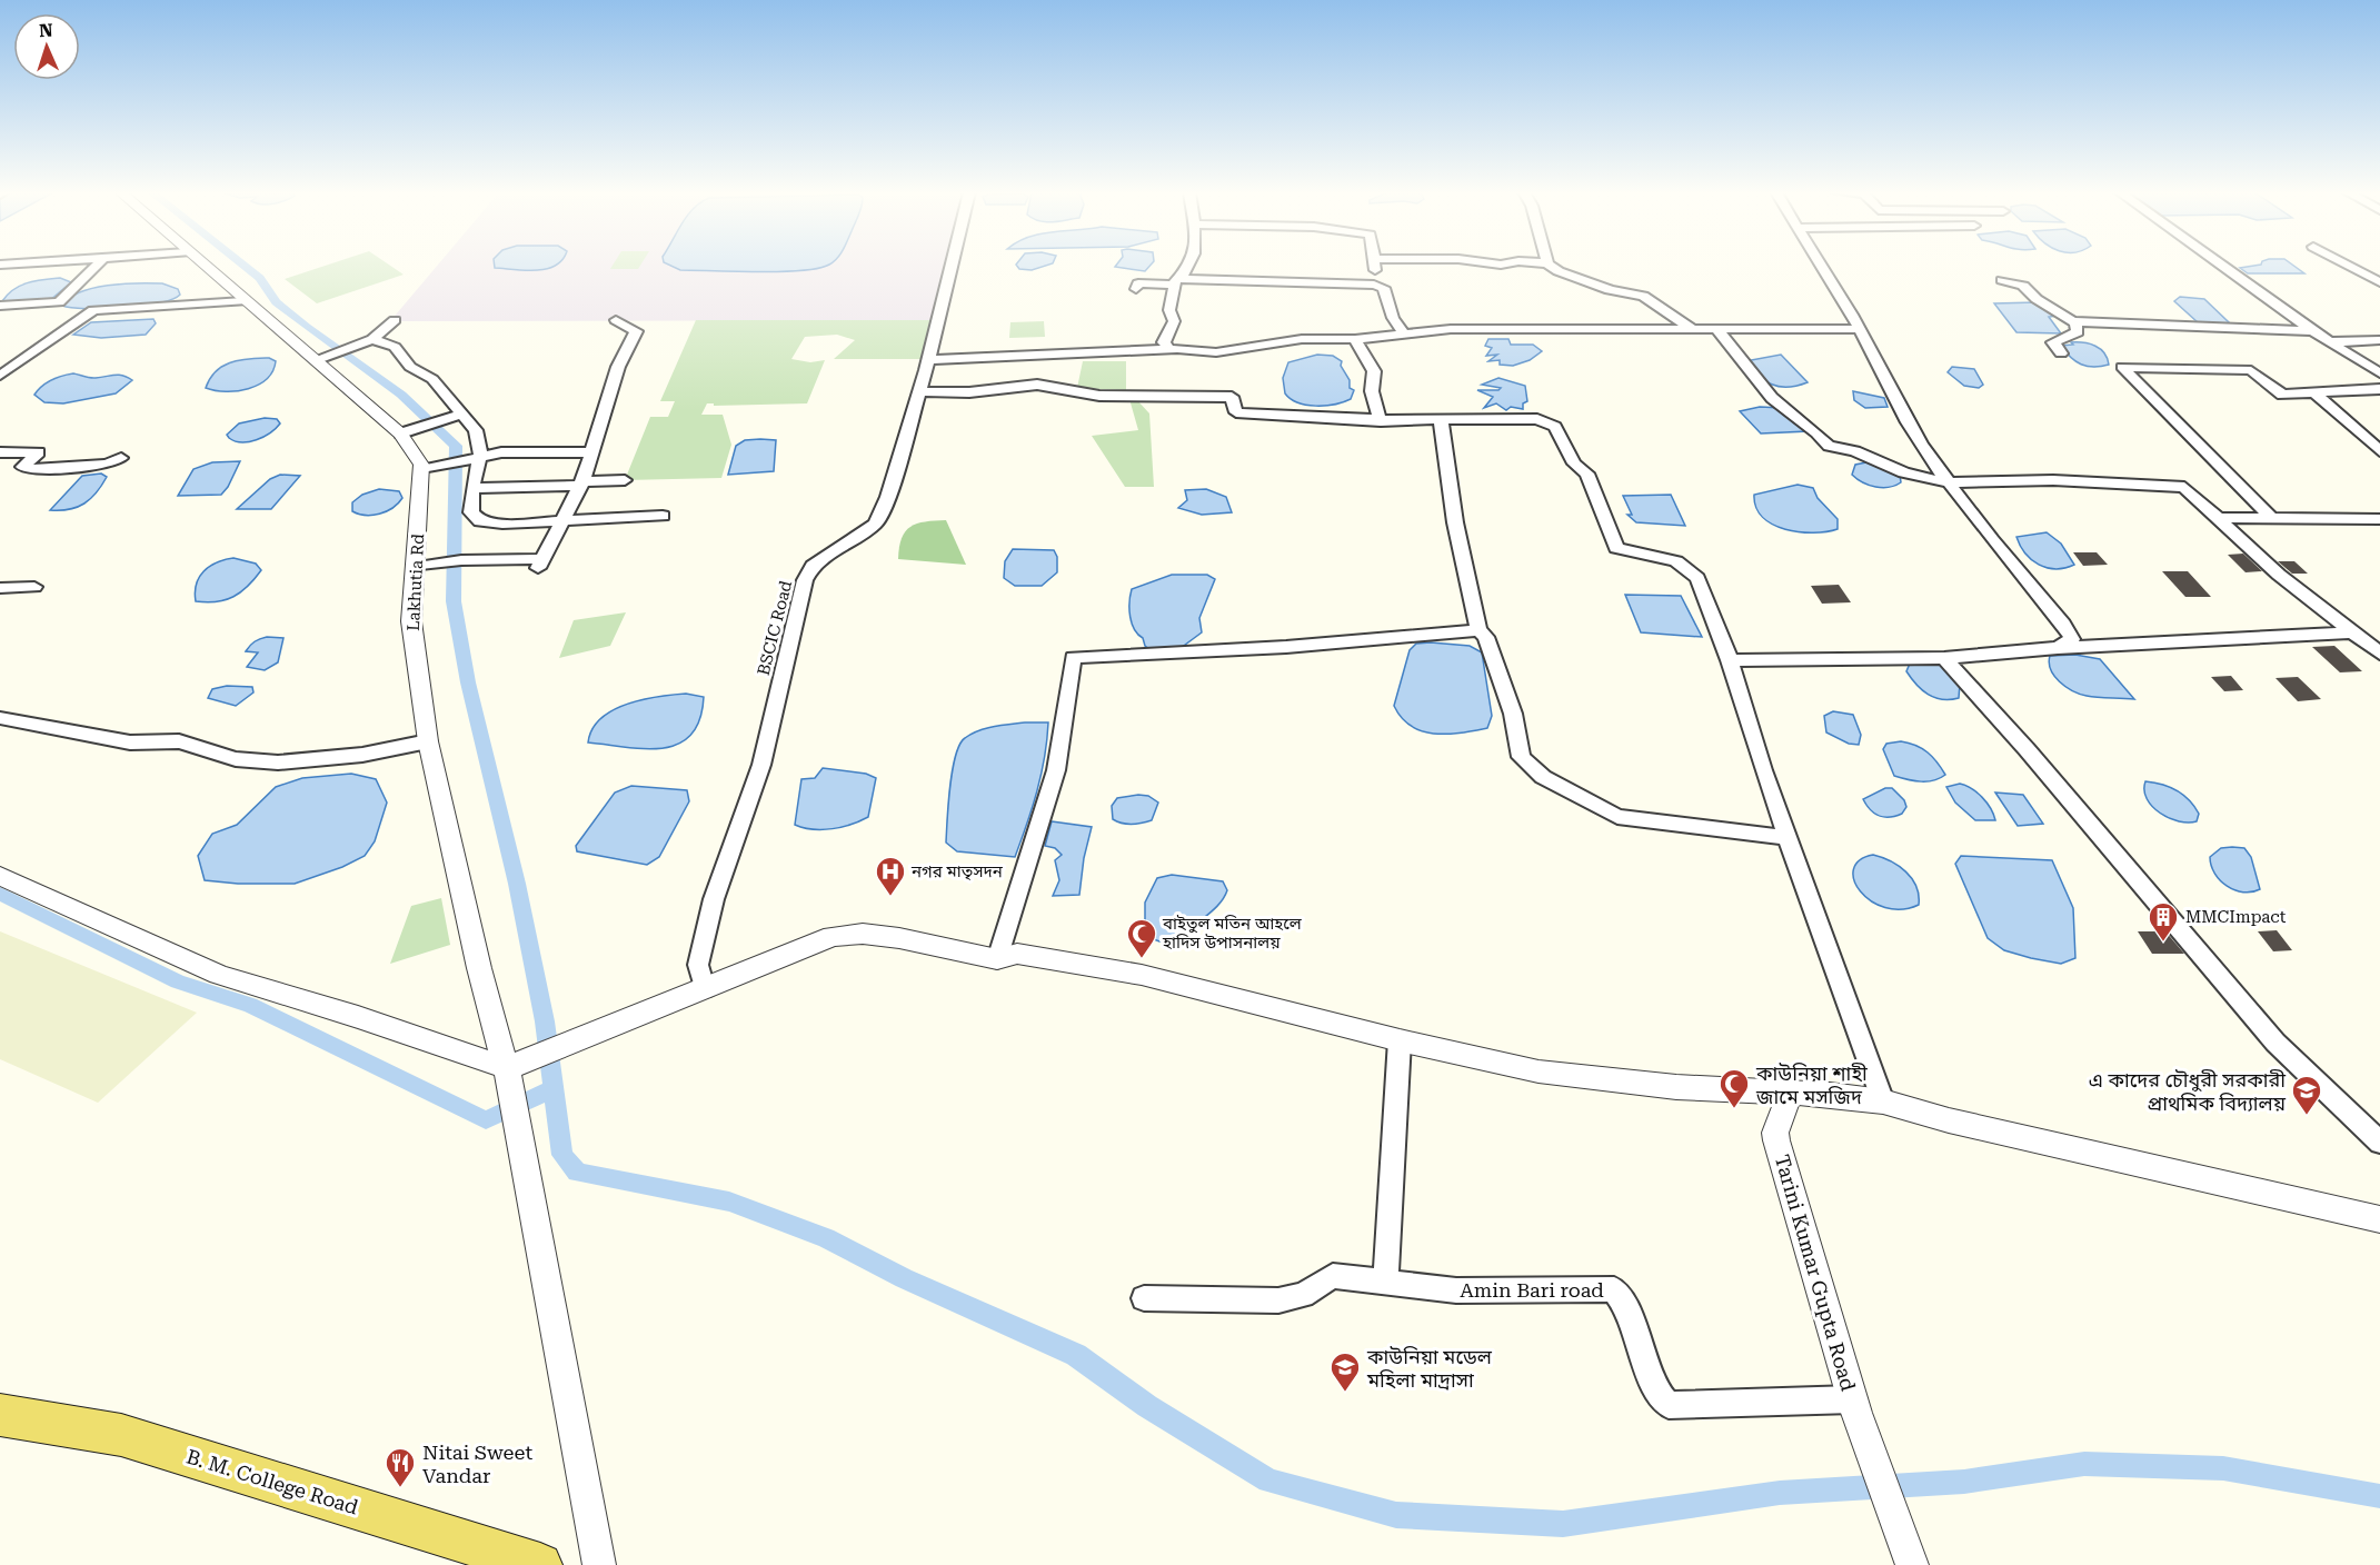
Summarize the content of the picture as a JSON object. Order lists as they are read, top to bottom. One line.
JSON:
{"streets":{"main road":["B. M. College Road"],"street":["Lakhutia Rd","BSCIC Road","Tarini Kumar Gupta Road","Amin Bari road"]},"crossings":[["Tarini Kumar Gupta Road","Amin Bari road"]],"places":{"hospital":["নগর মাতৃসদন"],"building":["MMCImpact"],"mosque":["বাইতুল মতিন আহলে হাদিস উপাসনালয়","কাউনিয়া শাহী জামে মসজিদ"],"school or university":["এ কাদের চৌধুরী সরকারী প্রাথমিক বিদ্যালয়","কাউনিয়া মডেল মহিলা মাদ্রাসা"],"restaurant":["Nitai Sweet Vandar"]},"north":"top"}
